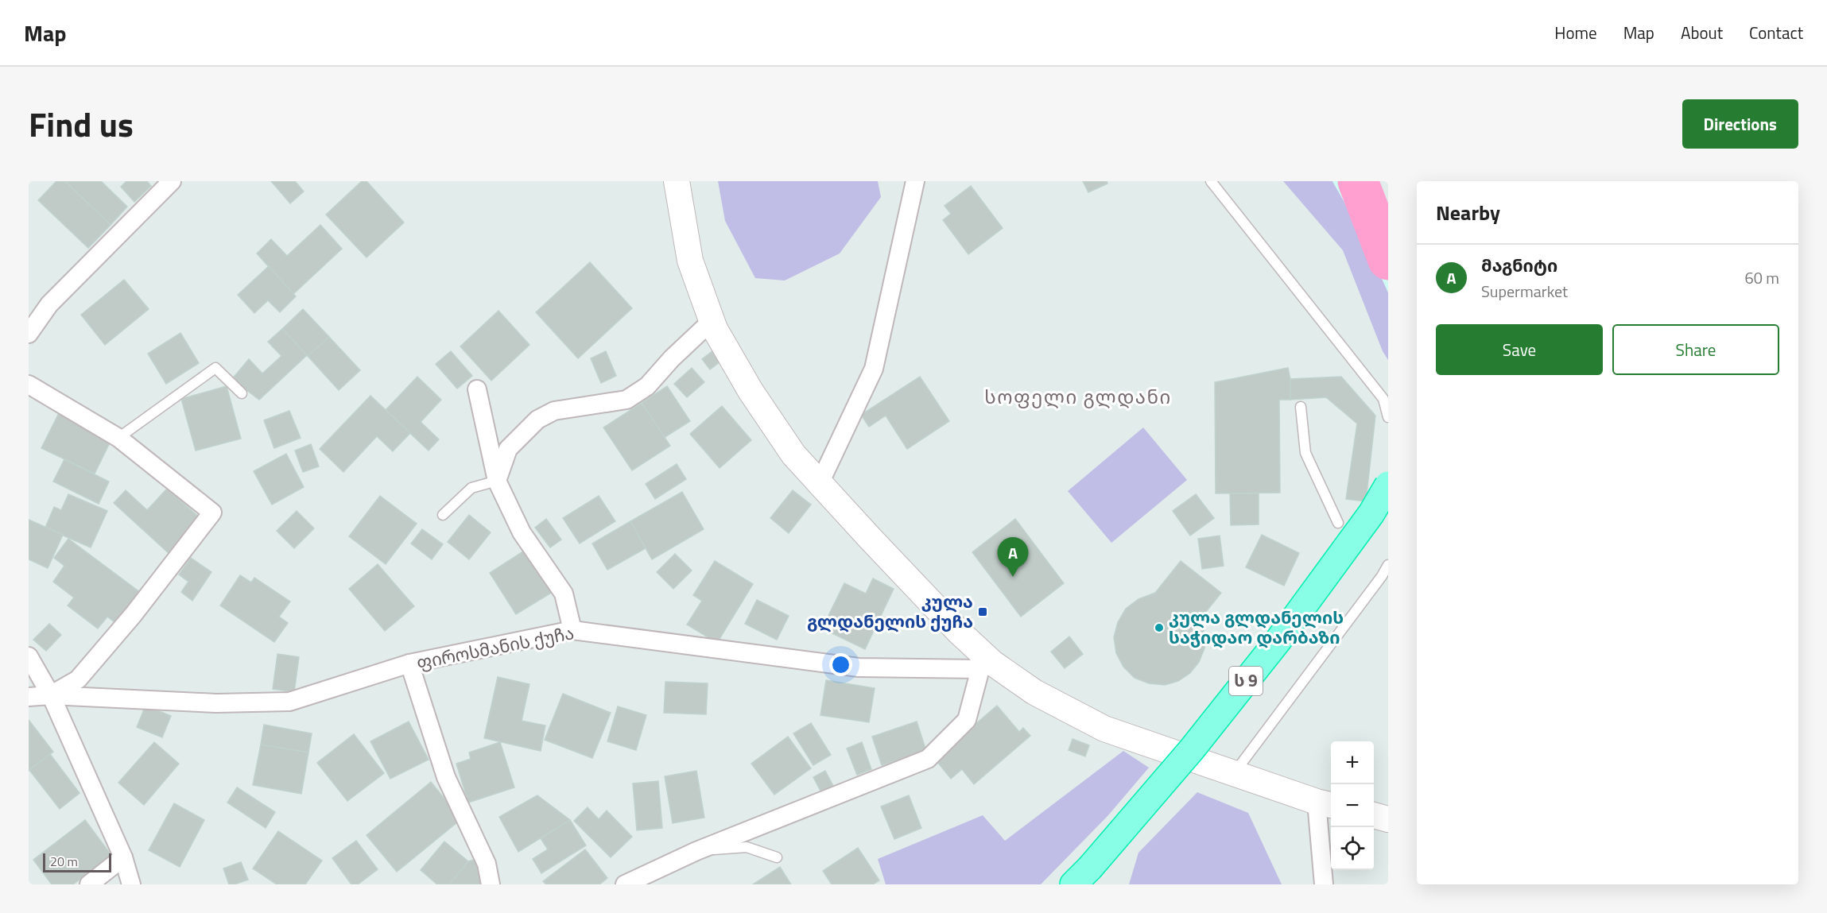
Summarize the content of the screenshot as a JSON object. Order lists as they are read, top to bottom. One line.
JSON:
{"streets":{"highway":["ს 9"],"street":["ფიროსმანის ქუჩა"]},"districts":["სოფელი გლდანი"],"places":{"transit":["კულა გლდანელის ქუჩა"],"other":["კულა გლდანელის საჭიდაო დარბაზი"]},"scale_bar":"20 m","page":{"header":"Map","nav":["Home","Map","About","Contact"],"title":"Find us","buttons":["Directions",["Save","Share"]],"heading":"Nearby","list":[{"mark":"A","name":"მაგნიტი","note":"Supermarket","value":"60 m"}],"pins":"A","map_buttons":["+","−"],"scale":"20 m"}}
